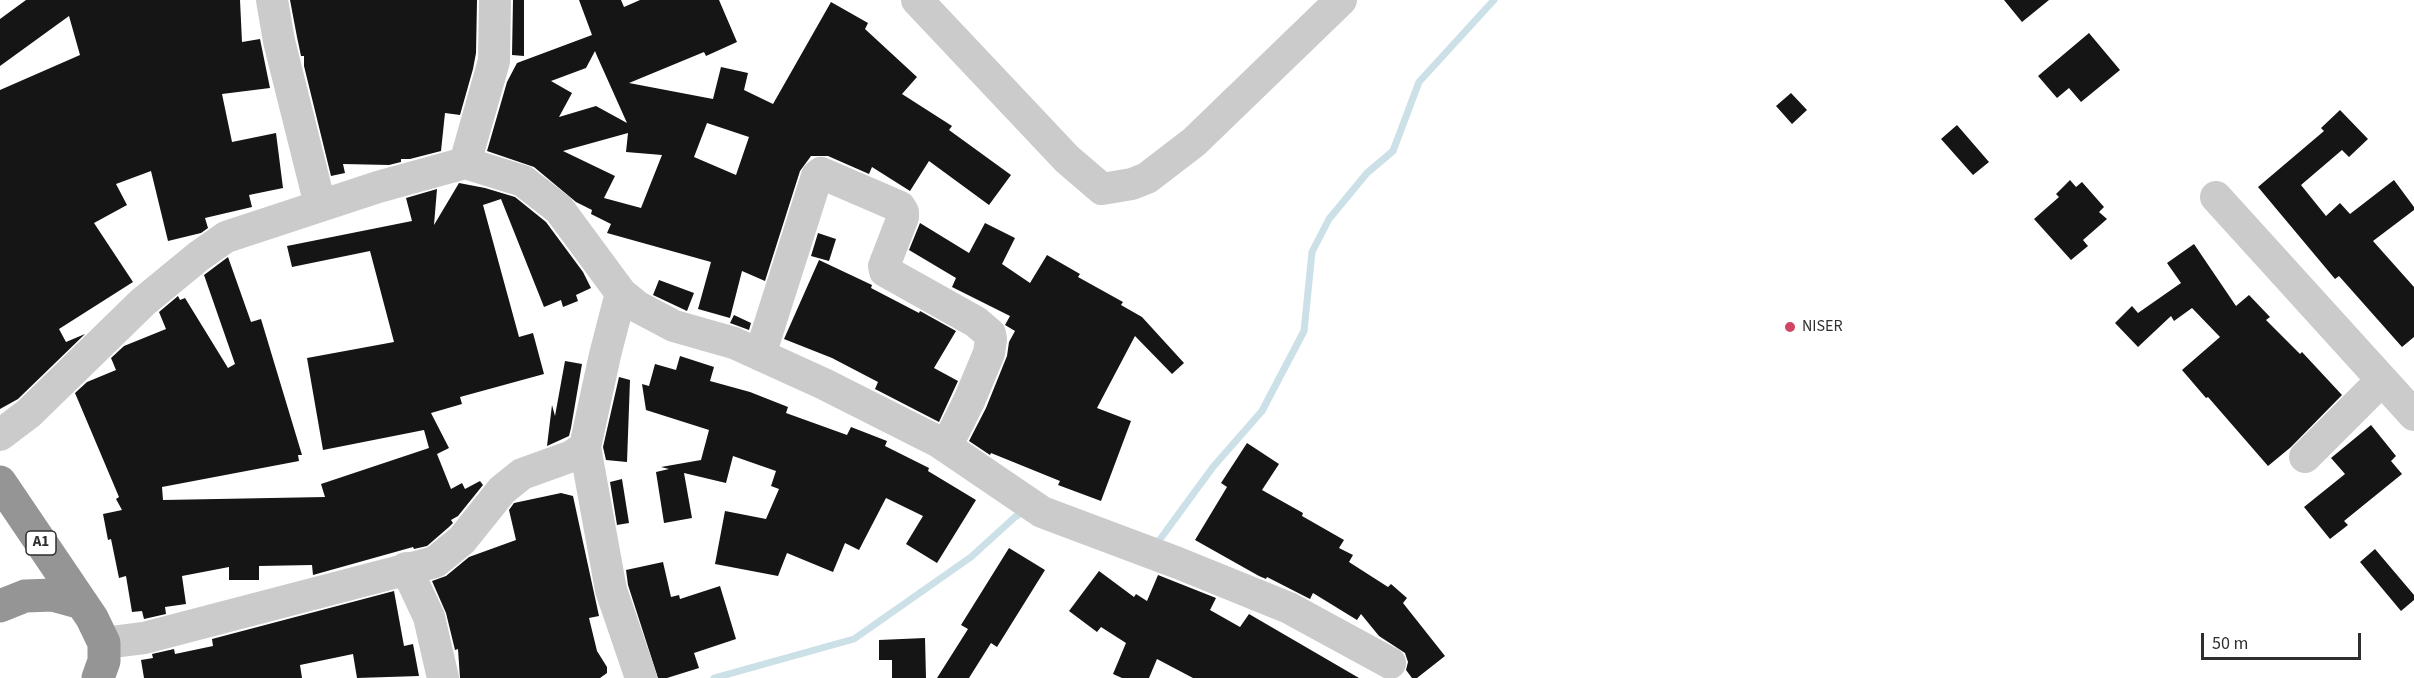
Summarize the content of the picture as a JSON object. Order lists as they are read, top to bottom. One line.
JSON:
{"streets":{"highway":["A1"]},"places":["NISER"],"scale_bar":"50 m"}
